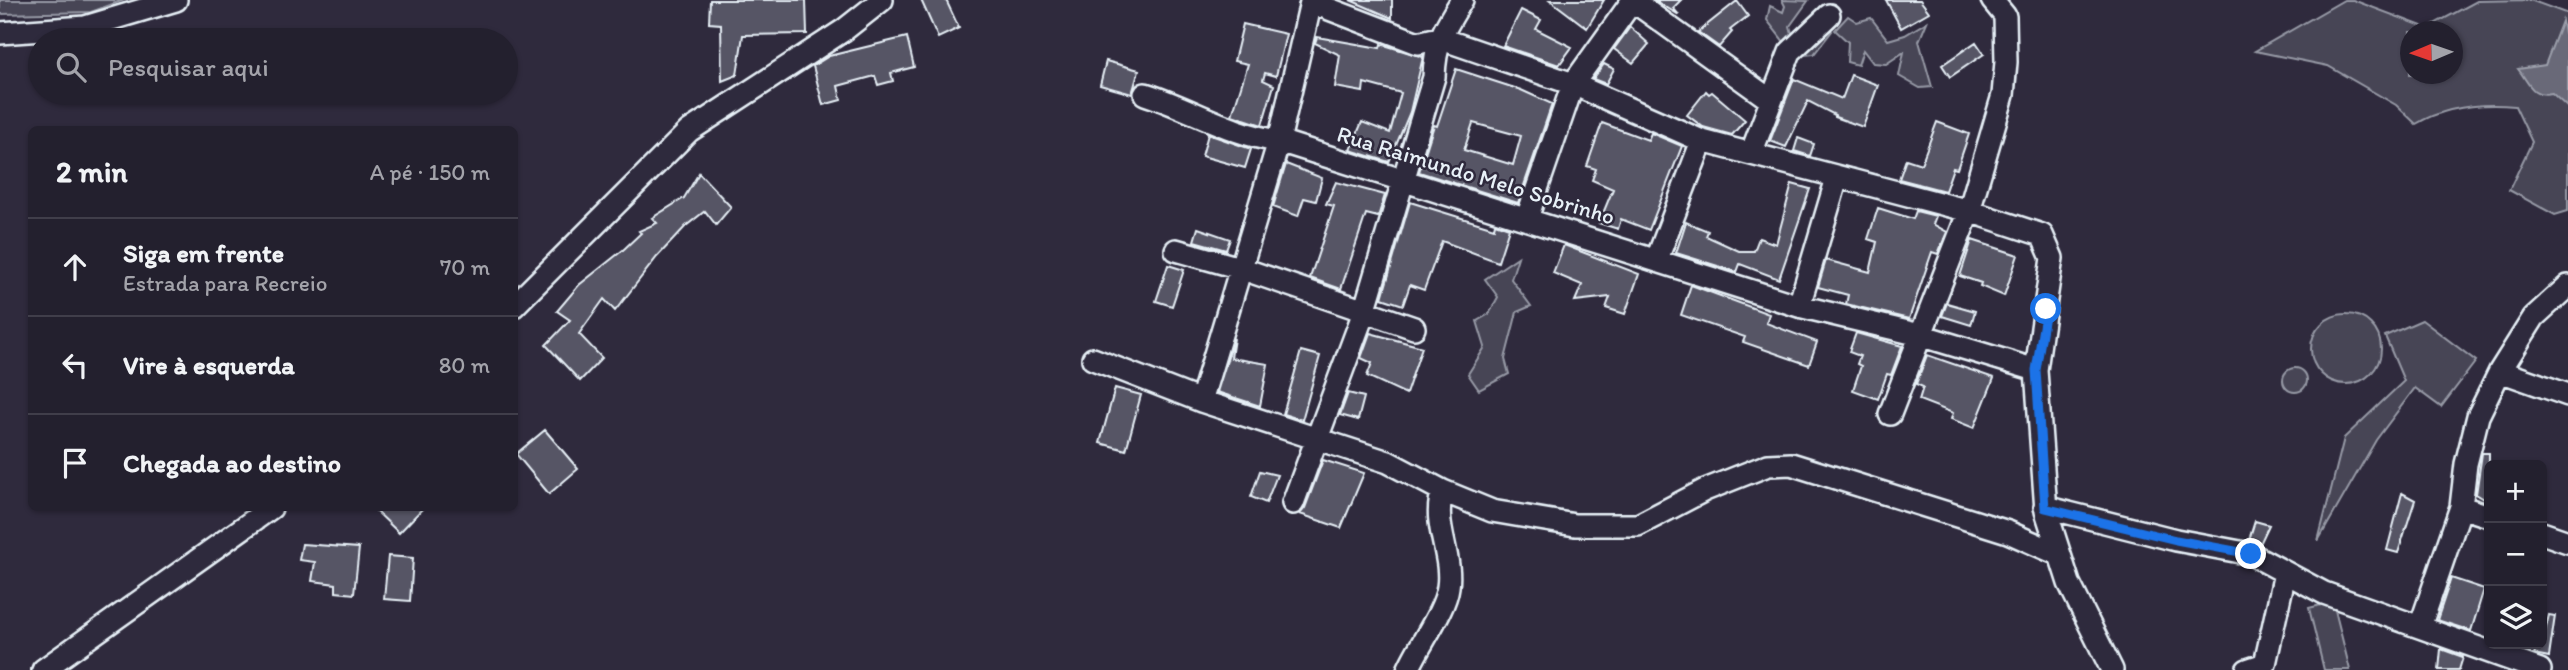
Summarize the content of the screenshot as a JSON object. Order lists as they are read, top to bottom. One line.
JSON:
{"streets":{"street":["Rua Raimundo Melo Sobrinho"]},"north":"left","page":{"search":"Pesquisar aqui","heading":["2 min","A pé · 150 m"],"list":[["Siga em frente","Estrada para Recreio","70 m"],["Vire à esquerda","80 m"],"Chegada ao destino"],"map_buttons":["+","−"]}}
